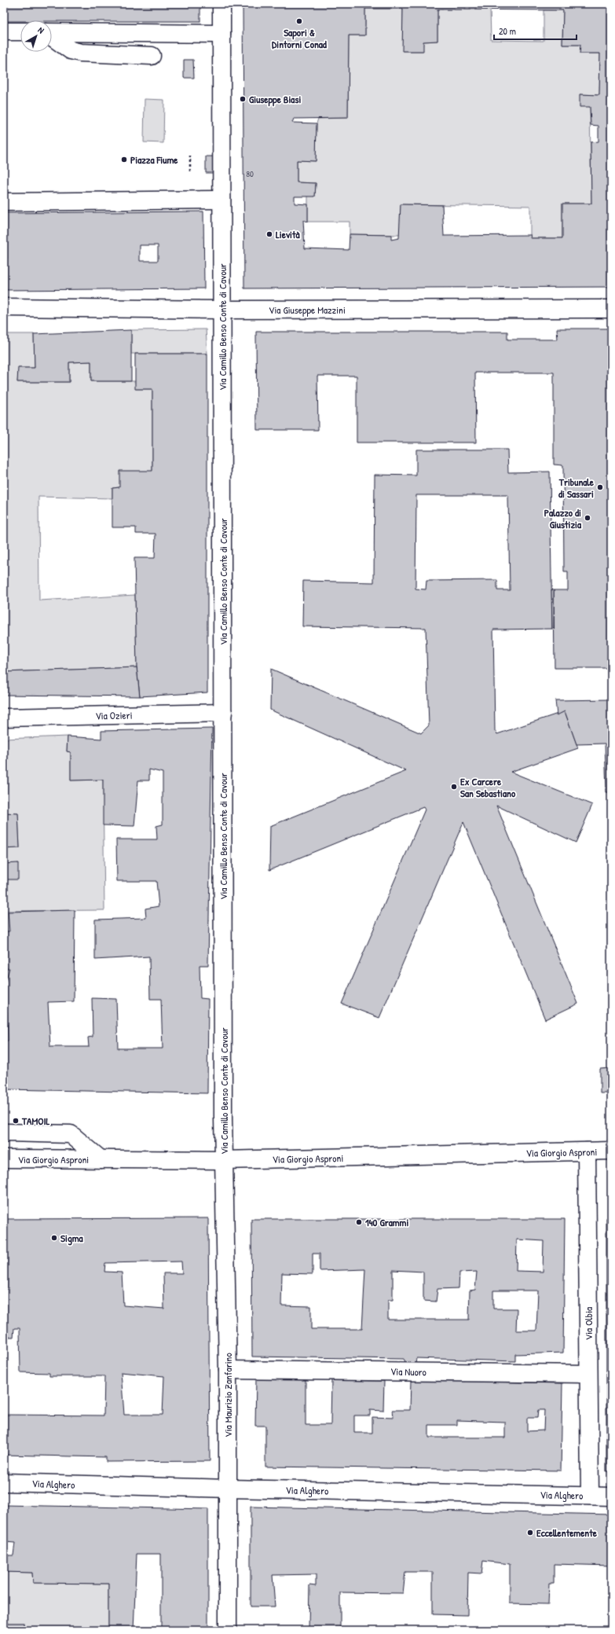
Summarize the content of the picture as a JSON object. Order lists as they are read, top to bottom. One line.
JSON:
{"streets":{"street":["Via Giuseppe Mazzini","Via Camillo Benso Conte di Cavour","Via Ozieri","Via Giorgio Asproni","Via Olbia","Via Nuoro","Via Maurizio Zanfarino","Via Alghero"]},"crossings":[["Via Giuseppe Mazzini","Via Camillo Benso Conte di Cavour"],["Via Camillo Benso Conte di Cavour","Via Ozieri"],["Via Camillo Benso Conte di Cavour","Via Giorgio Asproni"],["Via Camillo Benso Conte di Cavour","Via Maurizio Zanfarino"],["Via Giorgio Asproni","Via Olbia"],["Via Giorgio Asproni","Via Maurizio Zanfarino"],["Via Olbia","Via Nuoro"],["Via Olbia","Via Alghero"],["Via Nuoro","Via Maurizio Zanfarino"],["Via Maurizio Zanfarino","Via Alghero"]],"places":["Sapori & Dintorni Conad","Giuseppe Biasi","Piazza Fiume","Lievità","Tribunale di Sassari","Palazzo di Giustizia","Ex Carcere San Sebastiano","TAMOIL","140 Grammi","Sigma","Eccellentemente"],"house_numbers":["80"],"scale_bar":"20 m","north":"top right"}
